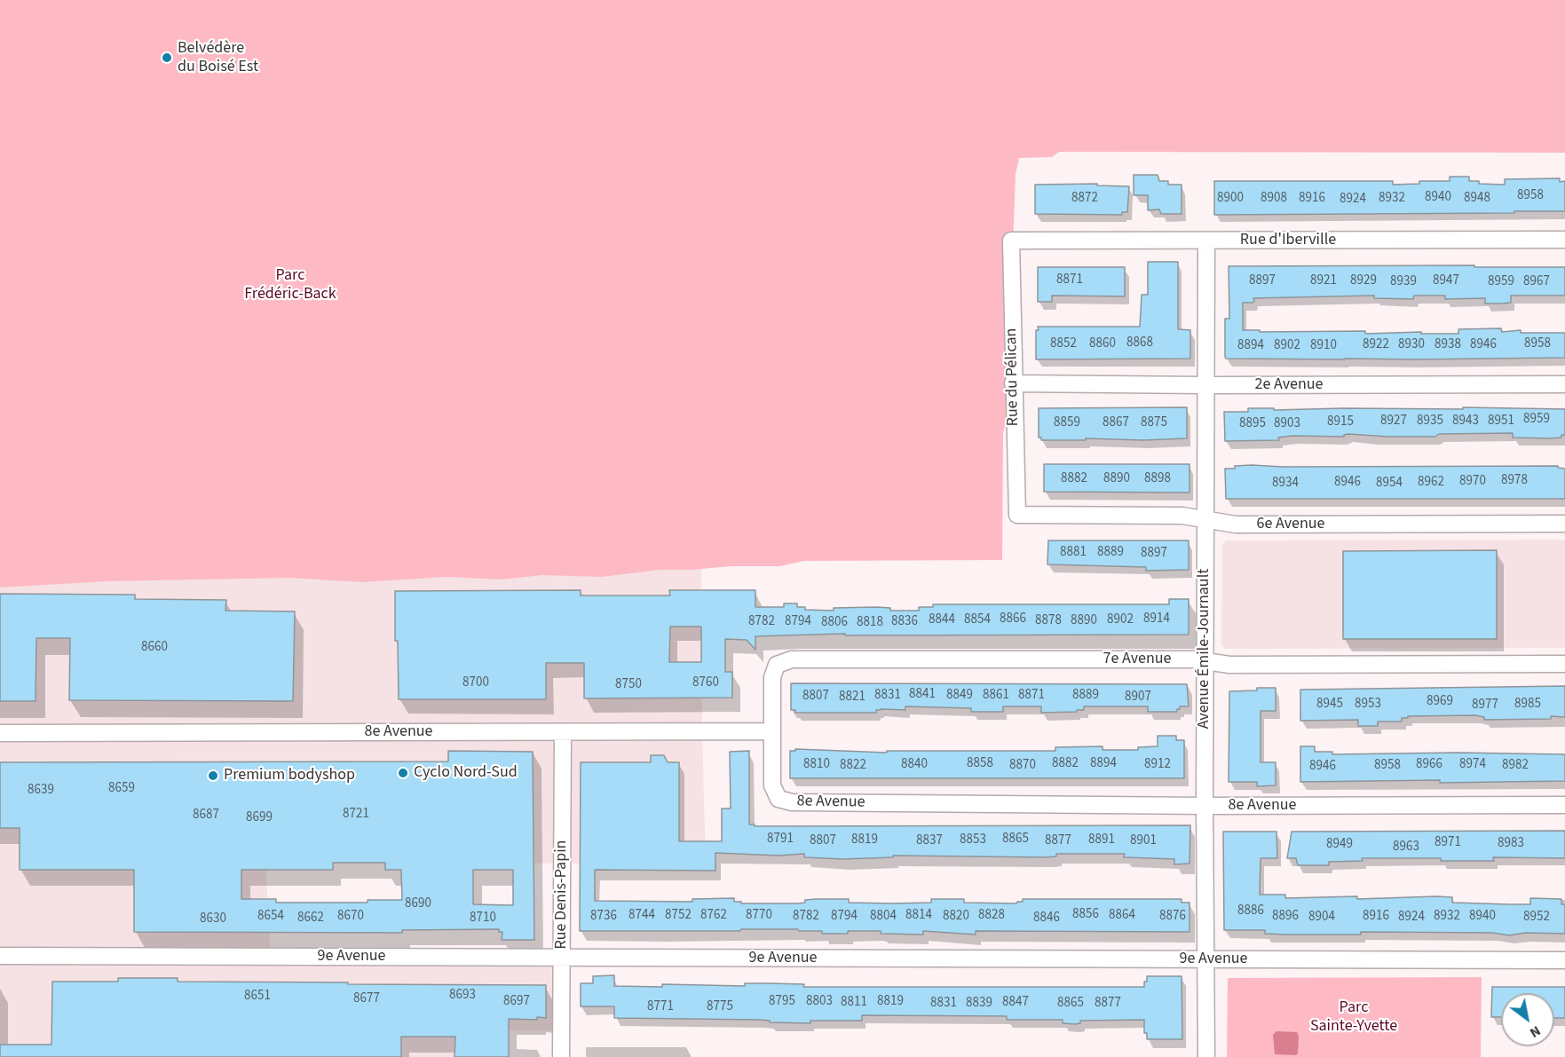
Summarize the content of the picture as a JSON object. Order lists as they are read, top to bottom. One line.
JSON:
{"streets":{"street":["Rue d'Iberville","Rue du Pélican","2e Avenue","6e Avenue","Avenue Émile-Journault","7e Avenue","8e Avenue","Rue Denis-Papin","9e Avenue"]},"crossings":[["Rue d'Iberville","Rue du Pélican"],["Rue d'Iberville","Avenue Émile-Journault"],["Rue du Pélican","2e Avenue"],["Rue du Pélican","6e Avenue"],["2e Avenue","Avenue Émile-Journault"],["6e Avenue","Avenue Émile-Journault"],["Avenue Émile-Journault","7e Avenue"],["Avenue Émile-Journault","8e Avenue"],["Avenue Émile-Journault","9e Avenue"],["7e Avenue","8e Avenue"],["8e Avenue","Rue Denis-Papin"],["Rue Denis-Papin","9e Avenue"]],"parks":["Parc Frédéric-Back","Parc Sainte-Yvette"],"places":["Belvédère du Boisé Est","Cyclo Nord-Sud","Premium bodyshop"],"house_numbers":["8958","8940","8872","8900","8908","8916","8932","8948","8924","8871","8897","8921","8929","8947","8939","8959","8967","8868","8852","8860","8958","8922","8930","8938","8946","8894","8902","8910","8959","8927","8935","8943","8951","8915","8859","8867","8875","8895","8903","8882","8890","8898","8978","8970","8946","8962","8934","8954","8881","8889","8897","8866","8914","8844","8854","8902","8878","8890","8782","8794","8836","8806","8818","8660","8700","8760","8750","8841","8831","8849","8861","8871","8889","8807","8821","8907","8969","8945","8953","8985","8977","8858","8882","8894","8810","8840","8912","8966","8974","8822","8870","8958","8982","8946","8659","8639","8721","8687","8699","8791","8865","8819","8853","8891","8807","8837","8877","8901","8971","8983","8949","8963","8690","8886","8856","8744","8752","8762","8770","8814","8828","8864","8654","8670","8736","8782","8794","8804","8820","8876","8896","8916","8932","8940","8904","8924","8952","8662","8710","8846","8630","8693","8651","8677","8697","8795","8803","8819","8811","8847","8831","8839","8865","8877","8771","8775"],"north":"bottom right"}
